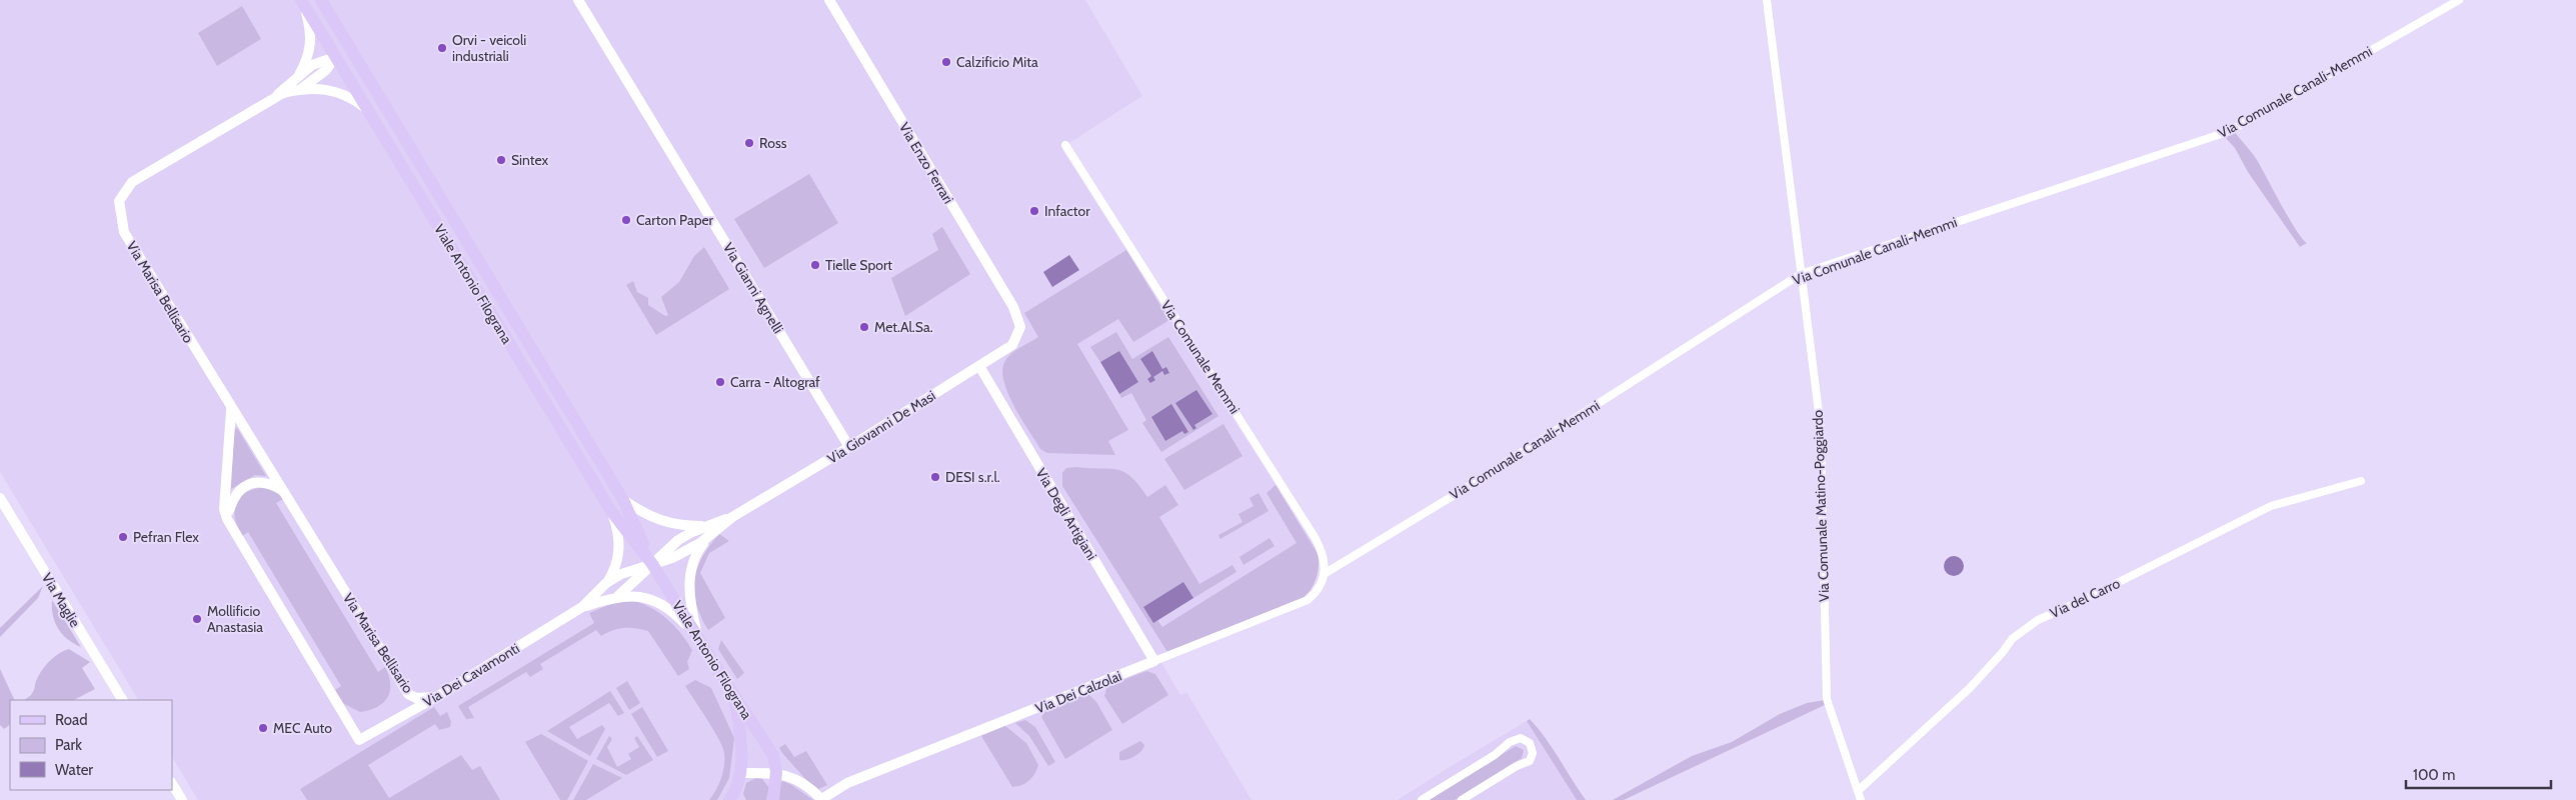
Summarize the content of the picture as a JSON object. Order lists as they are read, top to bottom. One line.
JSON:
{"streets":{"main road":["Viale Antonio Filograna"],"street":["Via Comunale Canali-Memmi","Via Enzo Ferrari","Via Gianni Agnelli","Via Marisa Bellisario","Via Comunale Memmi","Via Giovanni De Masi","Via Comunale Matino-Poggiardo","Via Degli Artigiani","Via del Carro","Via Maglie","Via Dei Cavamonti","Via Dei Calzolai"]},"crossings":[["Via Comunale Canali-Memmi","Via Comunale Memmi"],["Via Comunale Canali-Memmi","Via Comunale Matino-Poggiardo"],["Via Comunale Canali-Memmi","Via Dei Calzolai"],["Via Enzo Ferrari","Via Giovanni De Masi"],["Viale Antonio Filograna","Via Marisa Bellisario"],["Via Gianni Agnelli","Via Giovanni De Masi"],["Via Marisa Bellisario","Via Dei Cavamonti"],["Via Comunale Memmi","Via Dei Calzolai"],["Via Giovanni De Masi","Via Degli Artigiani"],["Via Comunale Matino-Poggiardo","Via del Carro"],["Via Degli Artigiani","Via Dei Calzolai"]],"places":["Orvi - veicoli industriali","Calzificio Mita","Ross","Sintex","Infactor","Carton Paper","Tielle Sport","Met.Al.Sa.","Carra - Altograf","DESI s.r.l.","Pefran Flex","Mollificio Anastasia","MEC Auto"],"legend":["Road","Park","Water"],"scale_bar":"100 m"}
